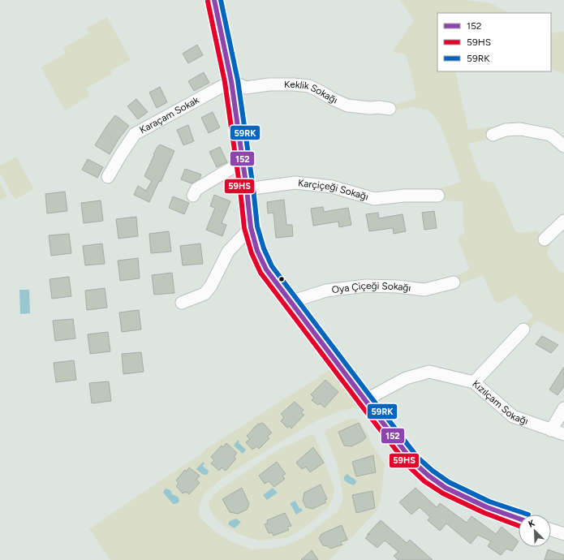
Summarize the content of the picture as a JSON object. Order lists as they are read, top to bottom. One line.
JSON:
{"streets":{"street":["Keklik Sokağı","Karaçam Sokak","Karçiçeği Sokağı","Oya Çiçeği Sokağı","Kızılçam Sokağı"]},"crossings":[["Keklik Sokağı","Karaçam Sokak"]],"lines":["transit line 152","transit line 59RK","transit line 59HS"],"legend":["152","59HS","59RK"],"north":"top left"}
